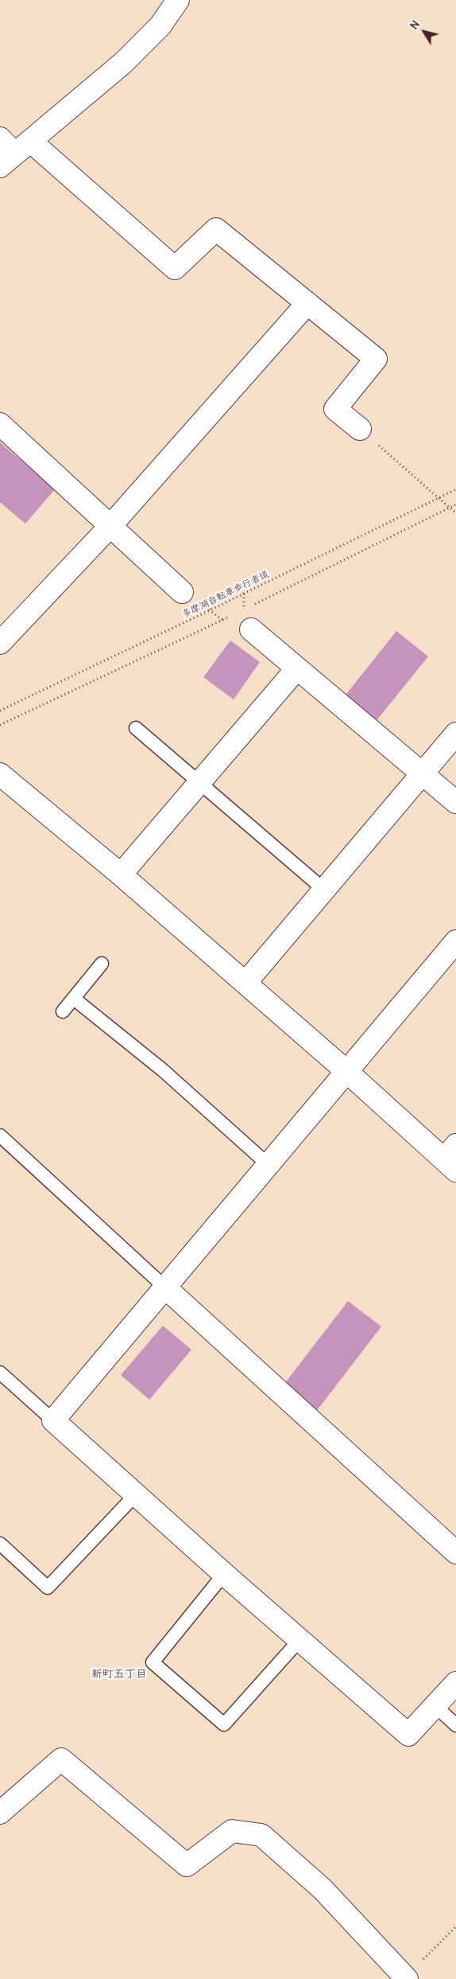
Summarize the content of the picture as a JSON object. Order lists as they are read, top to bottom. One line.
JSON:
{"streets":{"path":["多摩湖自転車歩行者道"]},"districts":["新町五丁目"],"north":"top left"}
